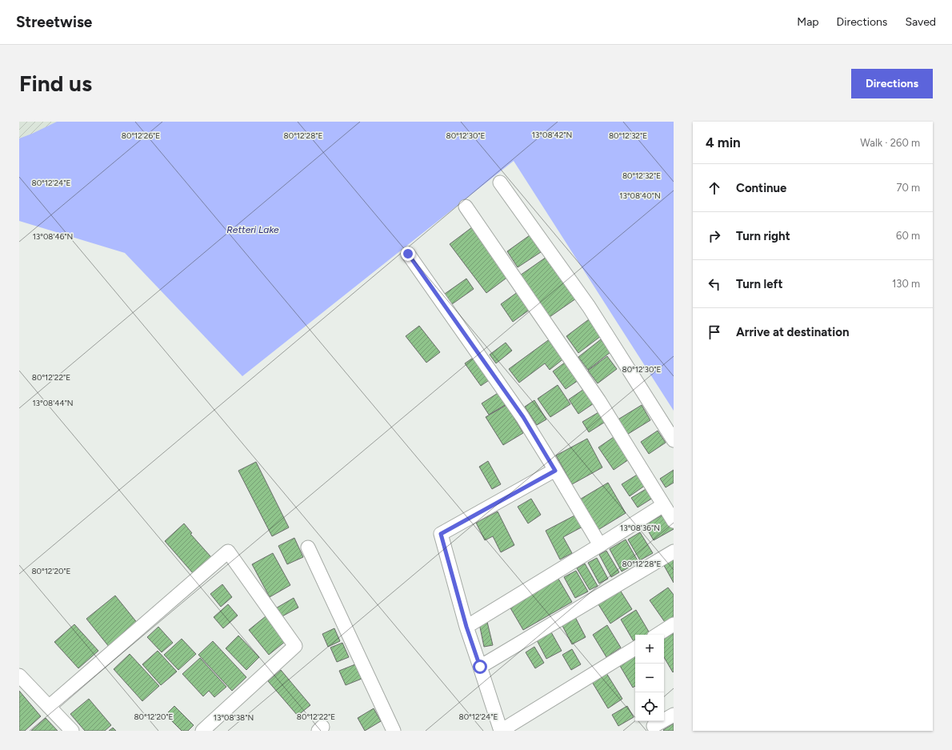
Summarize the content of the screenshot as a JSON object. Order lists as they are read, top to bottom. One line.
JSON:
{"water":["Retteri Lake"],"page":{"header":"Streetwise","nav":["Map","Directions","Saved"],"buttons":"Directions","title":"Find us","heading":["4 min","Walk · 260 m"],"list":[["Continue","70 m"],["Turn right","60 m"],["Turn left","130 m"],"Arrive at destination"],"map_buttons":["+","−"]},"coordinates":["13°08'42\"N","80°12'26\"E","80°12'30\"E","80°12'32\"E","80°12'28\"E","80°12'24\"E","13°08'40\"N","13°08'46\"N","80°12'22\"E","13°08'44\"N","13°08'36\"N","80°12'20\"E","13°08'38\"N"]}
